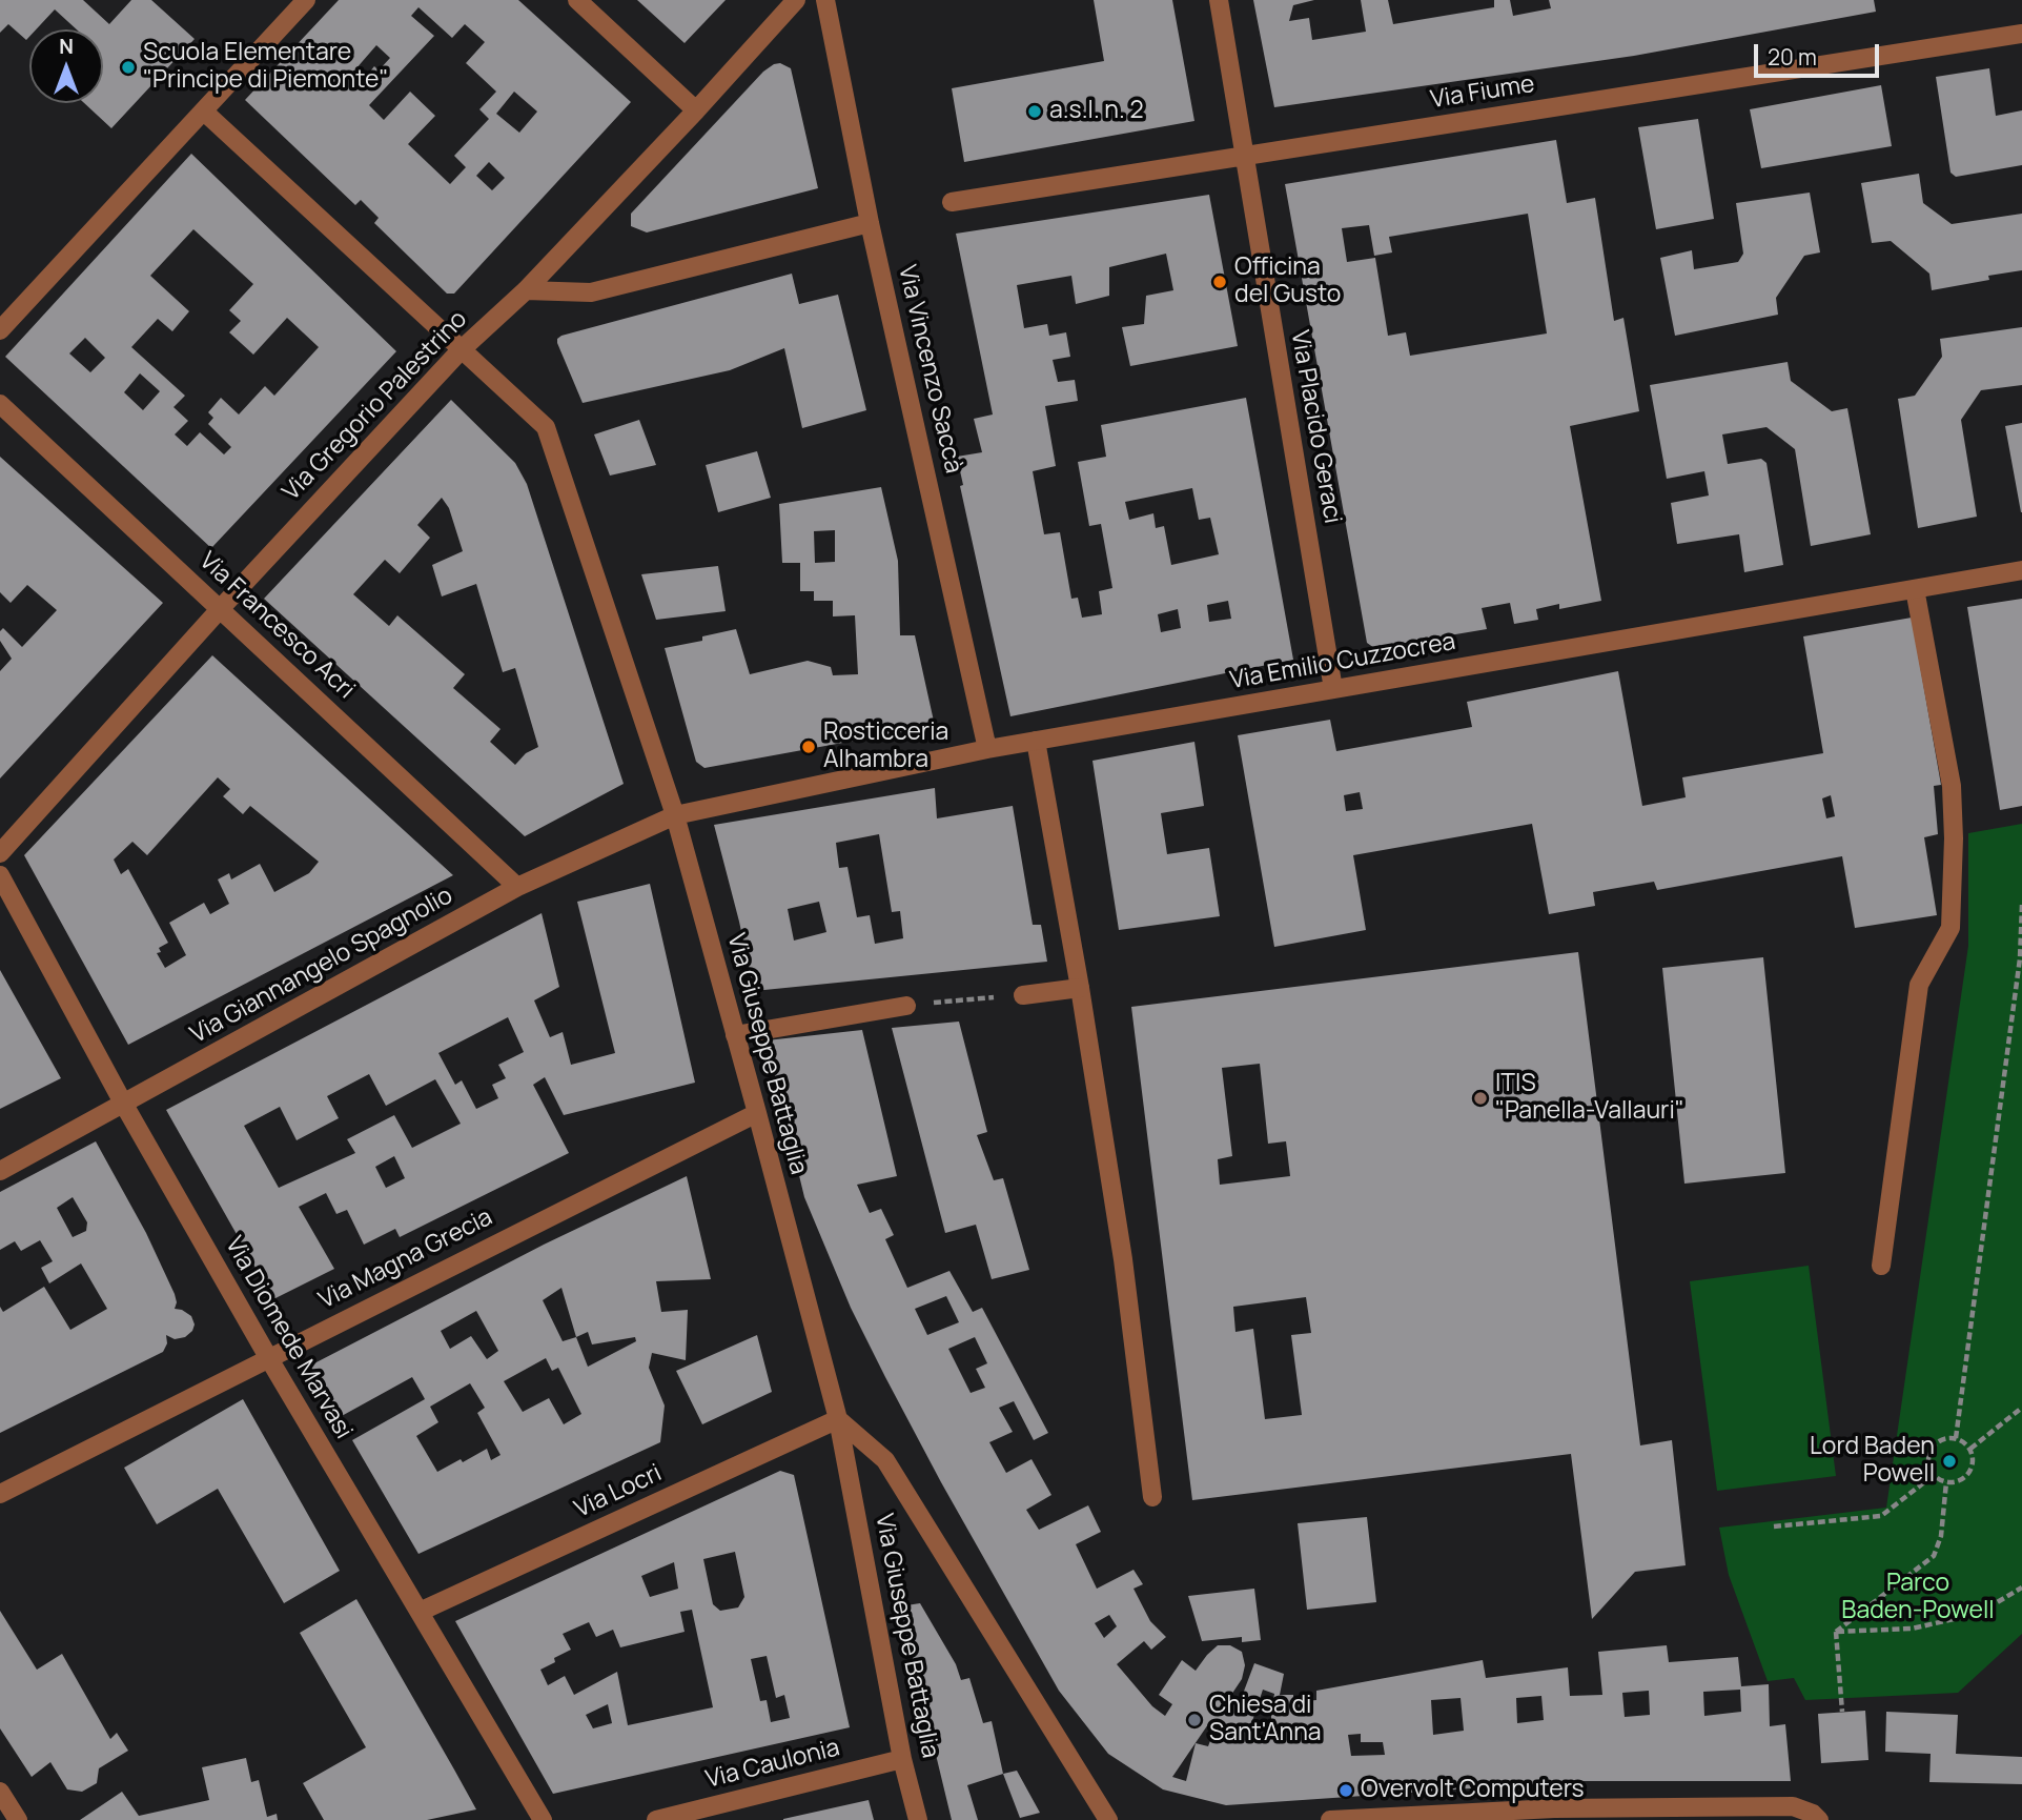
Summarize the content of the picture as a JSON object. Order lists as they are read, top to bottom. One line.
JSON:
{"streets":{"street":["Via Fiume","Via Vincenzo Saccà","Via Gregorio Palestrino","Via Placido Geraci","Via Francesco Acri","Via Emilio Cuzzocrea","Via Giannangelo Spagnolio","Via Giuseppe Battaglia","Via Magna Grecia","Via Diomede Marvasi","Via Locri","Via Caulonia"]},"crossings":[["Via Fiume","Via Placido Geraci"],["Via Vincenzo Saccà","Via Emilio Cuzzocrea"],["Via Gregorio Palestrino","Via Francesco Acri"],["Via Gregorio Palestrino","Via Giuseppe Battaglia"],["Via Placido Geraci","Via Emilio Cuzzocrea"],["Via Francesco Acri","Via Giannangelo Spagnolio"],["Via Emilio Cuzzocrea","Via Giannangelo Spagnolio"],["Via Emilio Cuzzocrea","Via Giuseppe Battaglia"],["Via Giannangelo Spagnolio","Via Giuseppe Battaglia"],["Via Giannangelo Spagnolio","Via Diomede Marvasi"],["Via Giuseppe Battaglia","Via Magna Grecia"],["Via Giuseppe Battaglia","Via Locri"],["Via Giuseppe Battaglia","Via Caulonia"],["Via Magna Grecia","Via Diomede Marvasi"],["Via Diomede Marvasi","Via Locri"]],"parks":["Parco Baden-Powell"],"places":["Scuola Elementare \"Principe di Piemonte\"","a.s.l. n. 2","Officina del Gusto","Rosticceria Alhambra","ITIS \"Panella-Vallauri\"","Lord Baden Powell","Chiesa di Sant'Anna","Overvolt Computers"],"scale_bar":"20 m","north":"top"}
